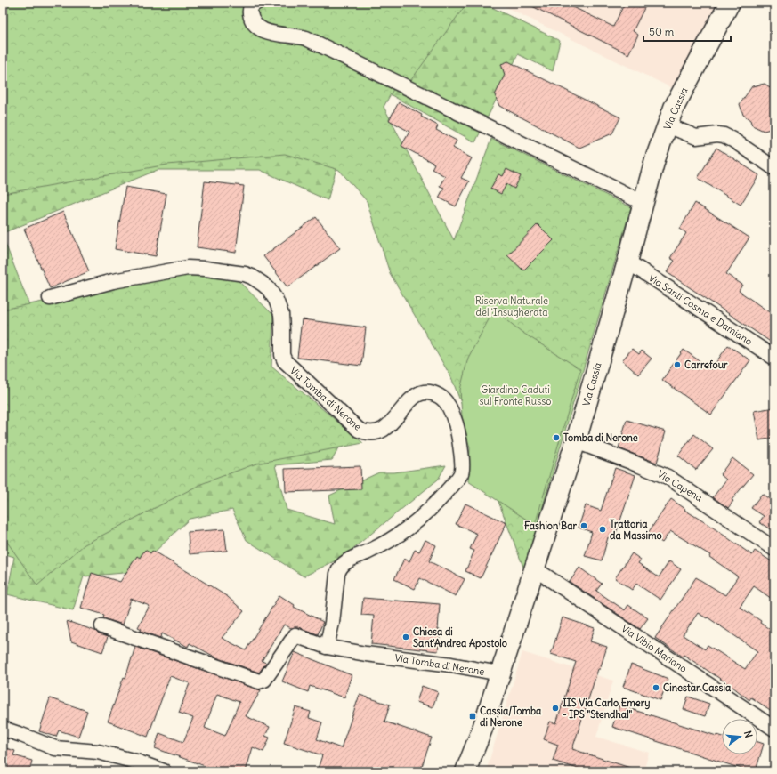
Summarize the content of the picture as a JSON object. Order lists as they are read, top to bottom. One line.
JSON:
{"streets":{"main road":["Via Cassia"],"street":["Via Santi Cosma e Damiano","Via Tomba di Nerone","Via Capena","Via Vibio Mariano"]},"crossings":[["Via Cassia","Via Santi Cosma e Damiano"],["Via Cassia","Via Tomba di Nerone"],["Via Cassia","Via Capena"],["Via Cassia","Via Vibio Mariano"]],"parks":["Riserva Naturale dell'Insugherata","Giardino Caduti sul Fronte Russo"],"places":{"other":["Carrefour","Tomba di Nerone","Fashion Bar","Trattoria da Massimo","Chiesa di Sant'Andrea Apostolo","Cinestar Cassia","IIS Via Carlo Emery - IPS \"Stendhal\""],"transit":["Cassia/Tomba di Nerone"]},"scale_bar":"50 m","north":"right"}
